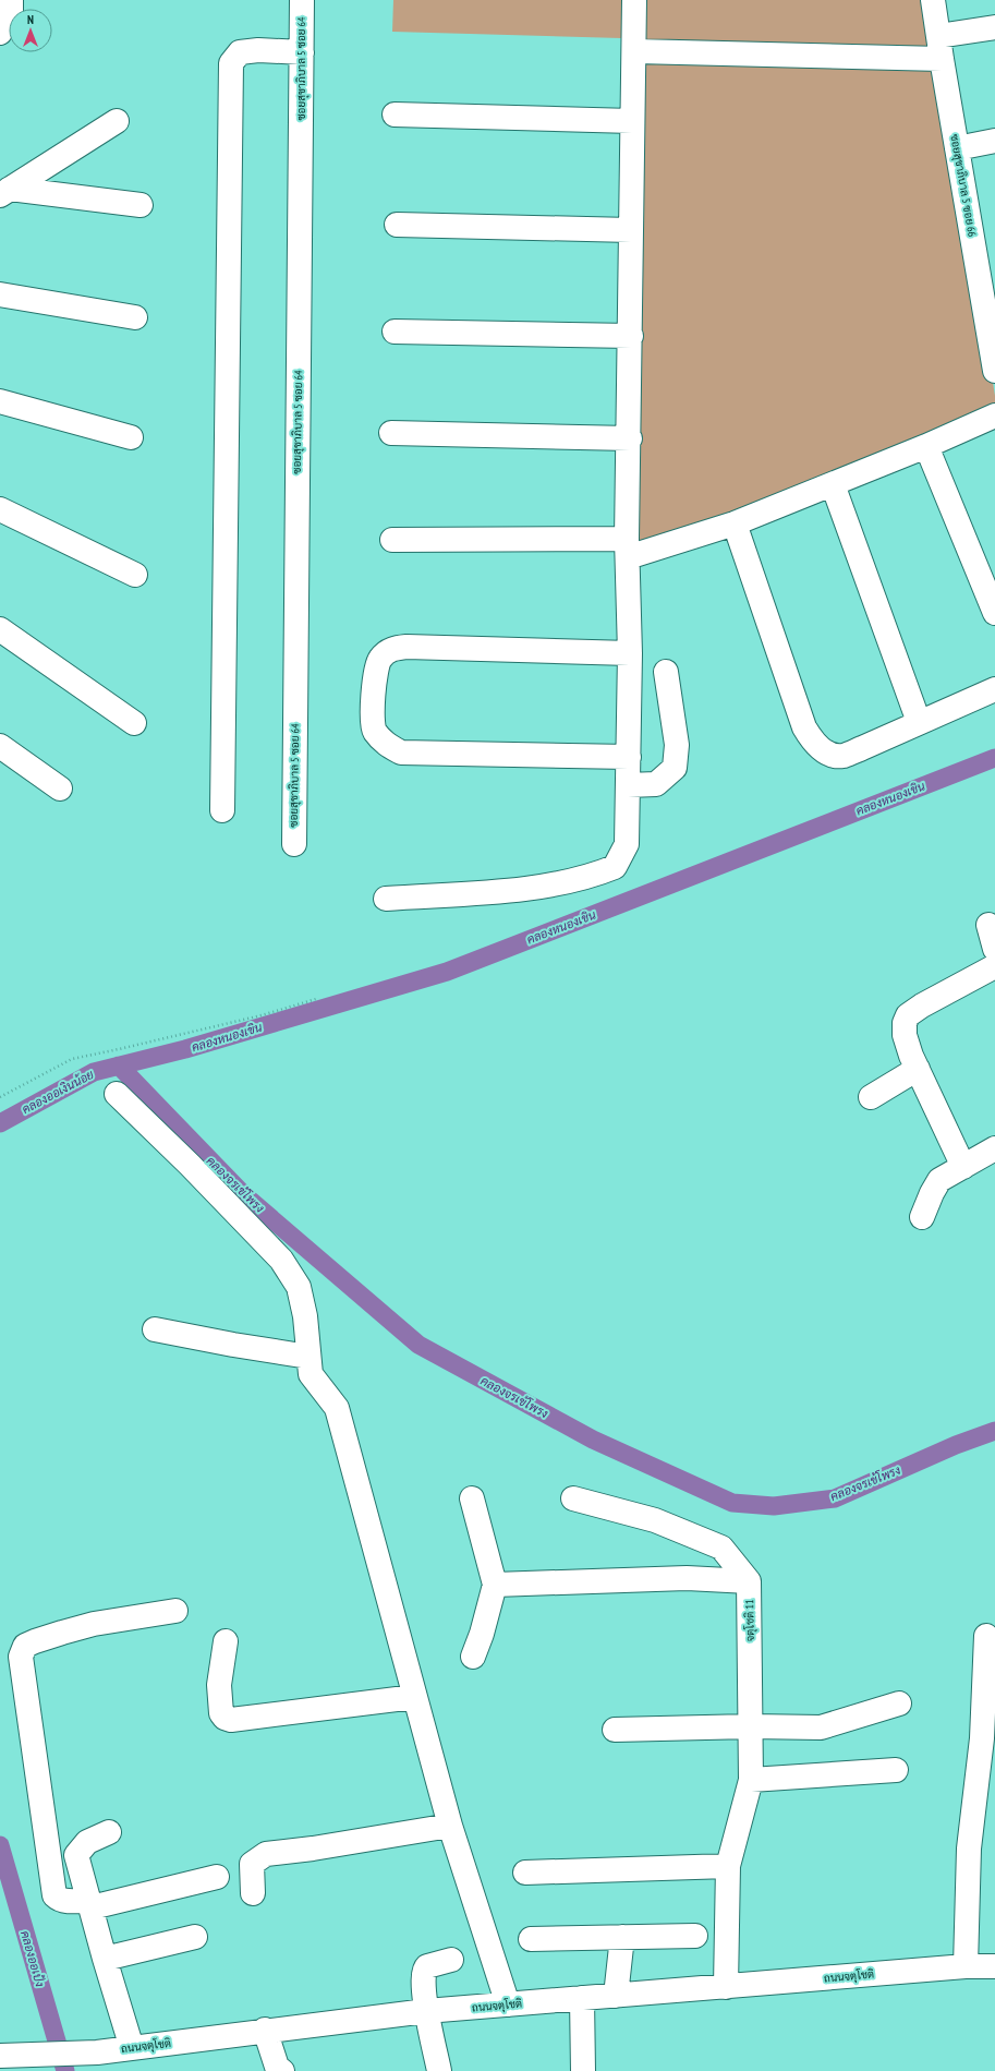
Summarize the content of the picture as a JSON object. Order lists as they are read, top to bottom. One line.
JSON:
{"streets":{"street":["ซอยสุขาภิบาล 5 ซอย 64","ซอยสุขาภิบาล 5 ซอย 66","จตุโชติ 11","ถนนจตุโชติ"]},"crossings":[["จตุโชติ 11","ถนนจตุโชติ"]],"water":["คลองหนองเขิน","คลองออเงินน้อย","คลองจรเข้โพรง","คลองออเป้ง"],"north":"top"}
